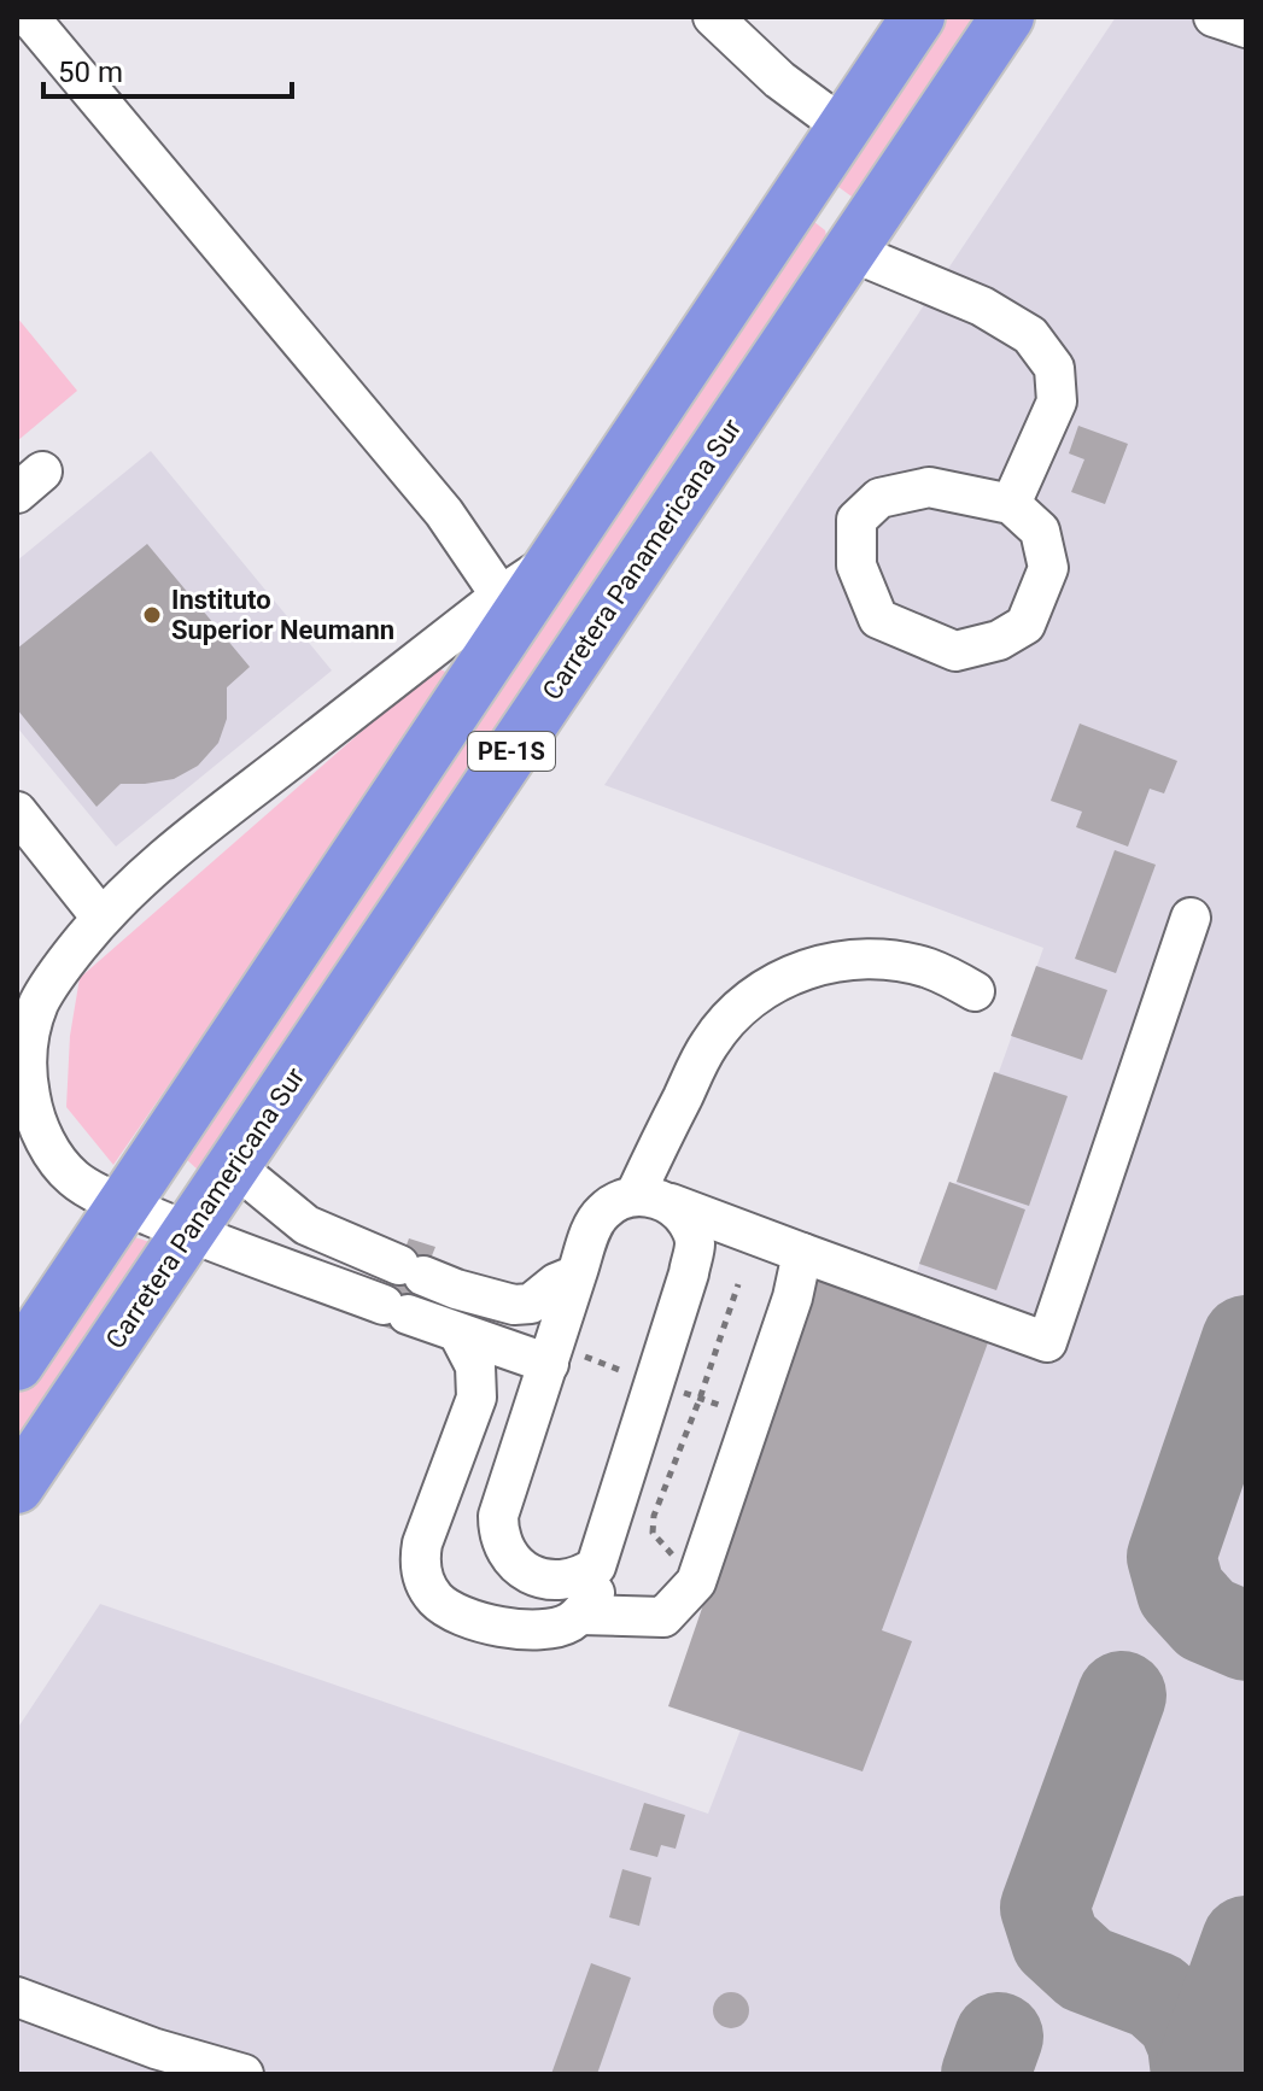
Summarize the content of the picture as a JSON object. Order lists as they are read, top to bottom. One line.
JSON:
{"streets":{"highway":["Carretera Panamericana Sur","PE-1S"]},"places":["Instituto Superior Neumann"],"scale_bar":"50 m"}
